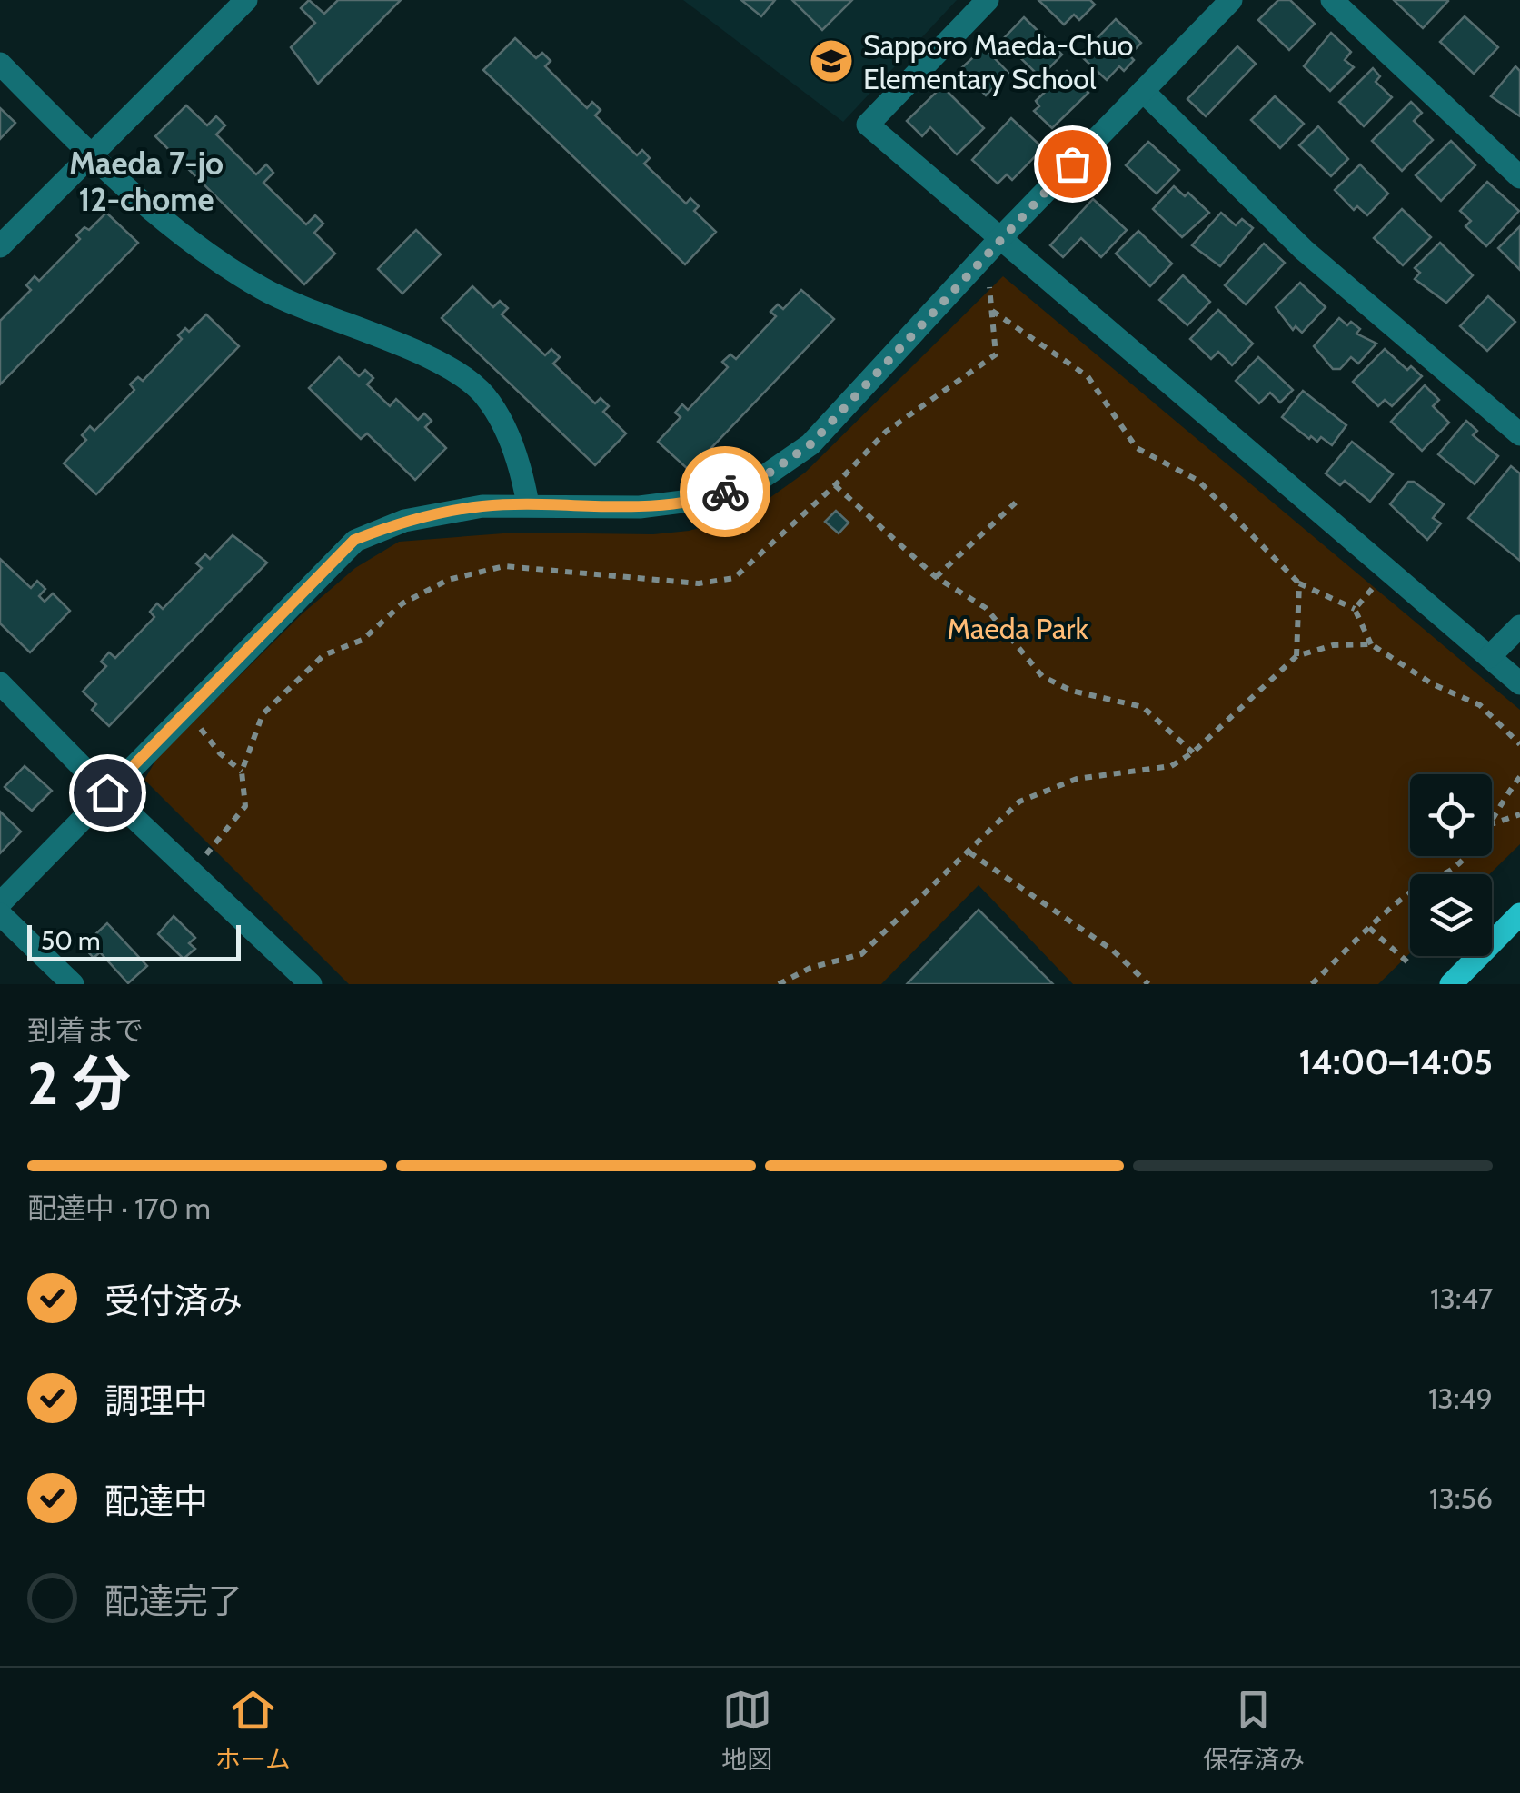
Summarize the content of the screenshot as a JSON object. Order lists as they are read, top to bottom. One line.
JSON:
{"districts":["Maeda 7-jo 12-chome"],"parks":["Maeda Park"],"places":{"school or university":["Sapporo Maeda-Chuo Elementary School"]},"scale_bar":"50 m","page":{"scale":"50 m","heading":["2 分","到着まで","14:00–14:05"],"bar":"配達中 · 170 m","list":[["受付済み","13:47"],["調理中","13:49"],["配達中","13:56"],"配達完了"],"tabs":["ホーム","地図","保存済み"]}}
